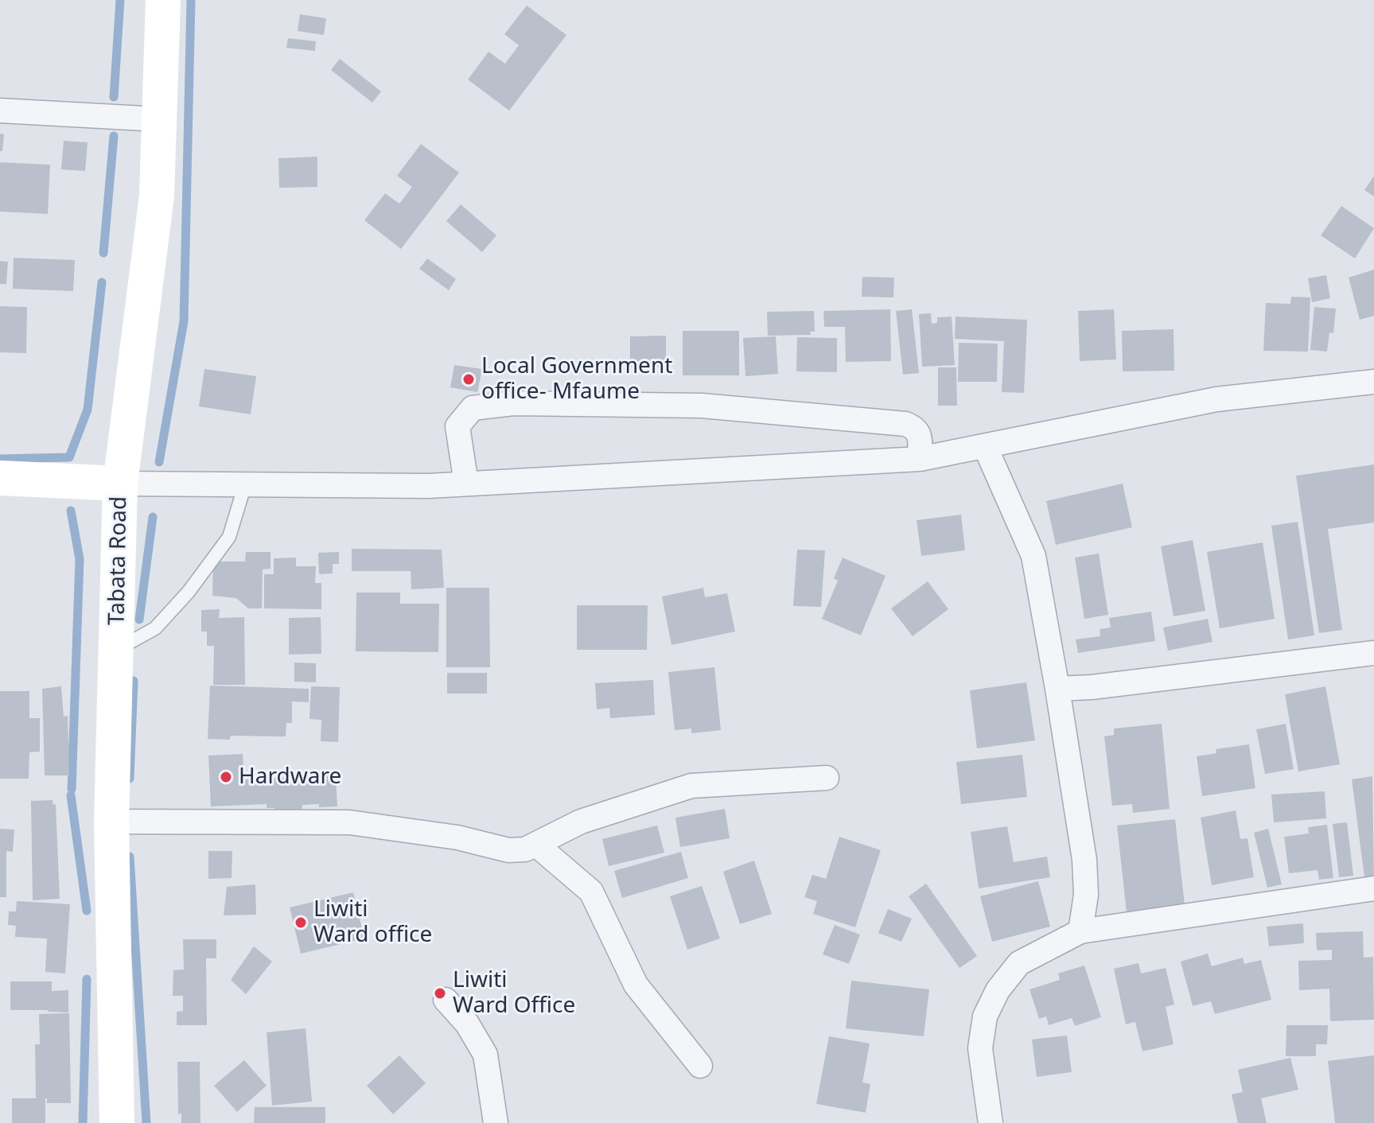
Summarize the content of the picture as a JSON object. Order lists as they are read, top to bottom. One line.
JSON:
{"streets":{"main road":["Tabata Road"]},"places":["Local Government office- Mfaume","Hardware","Liwiti Ward office","Liwiti Ward Office"]}
